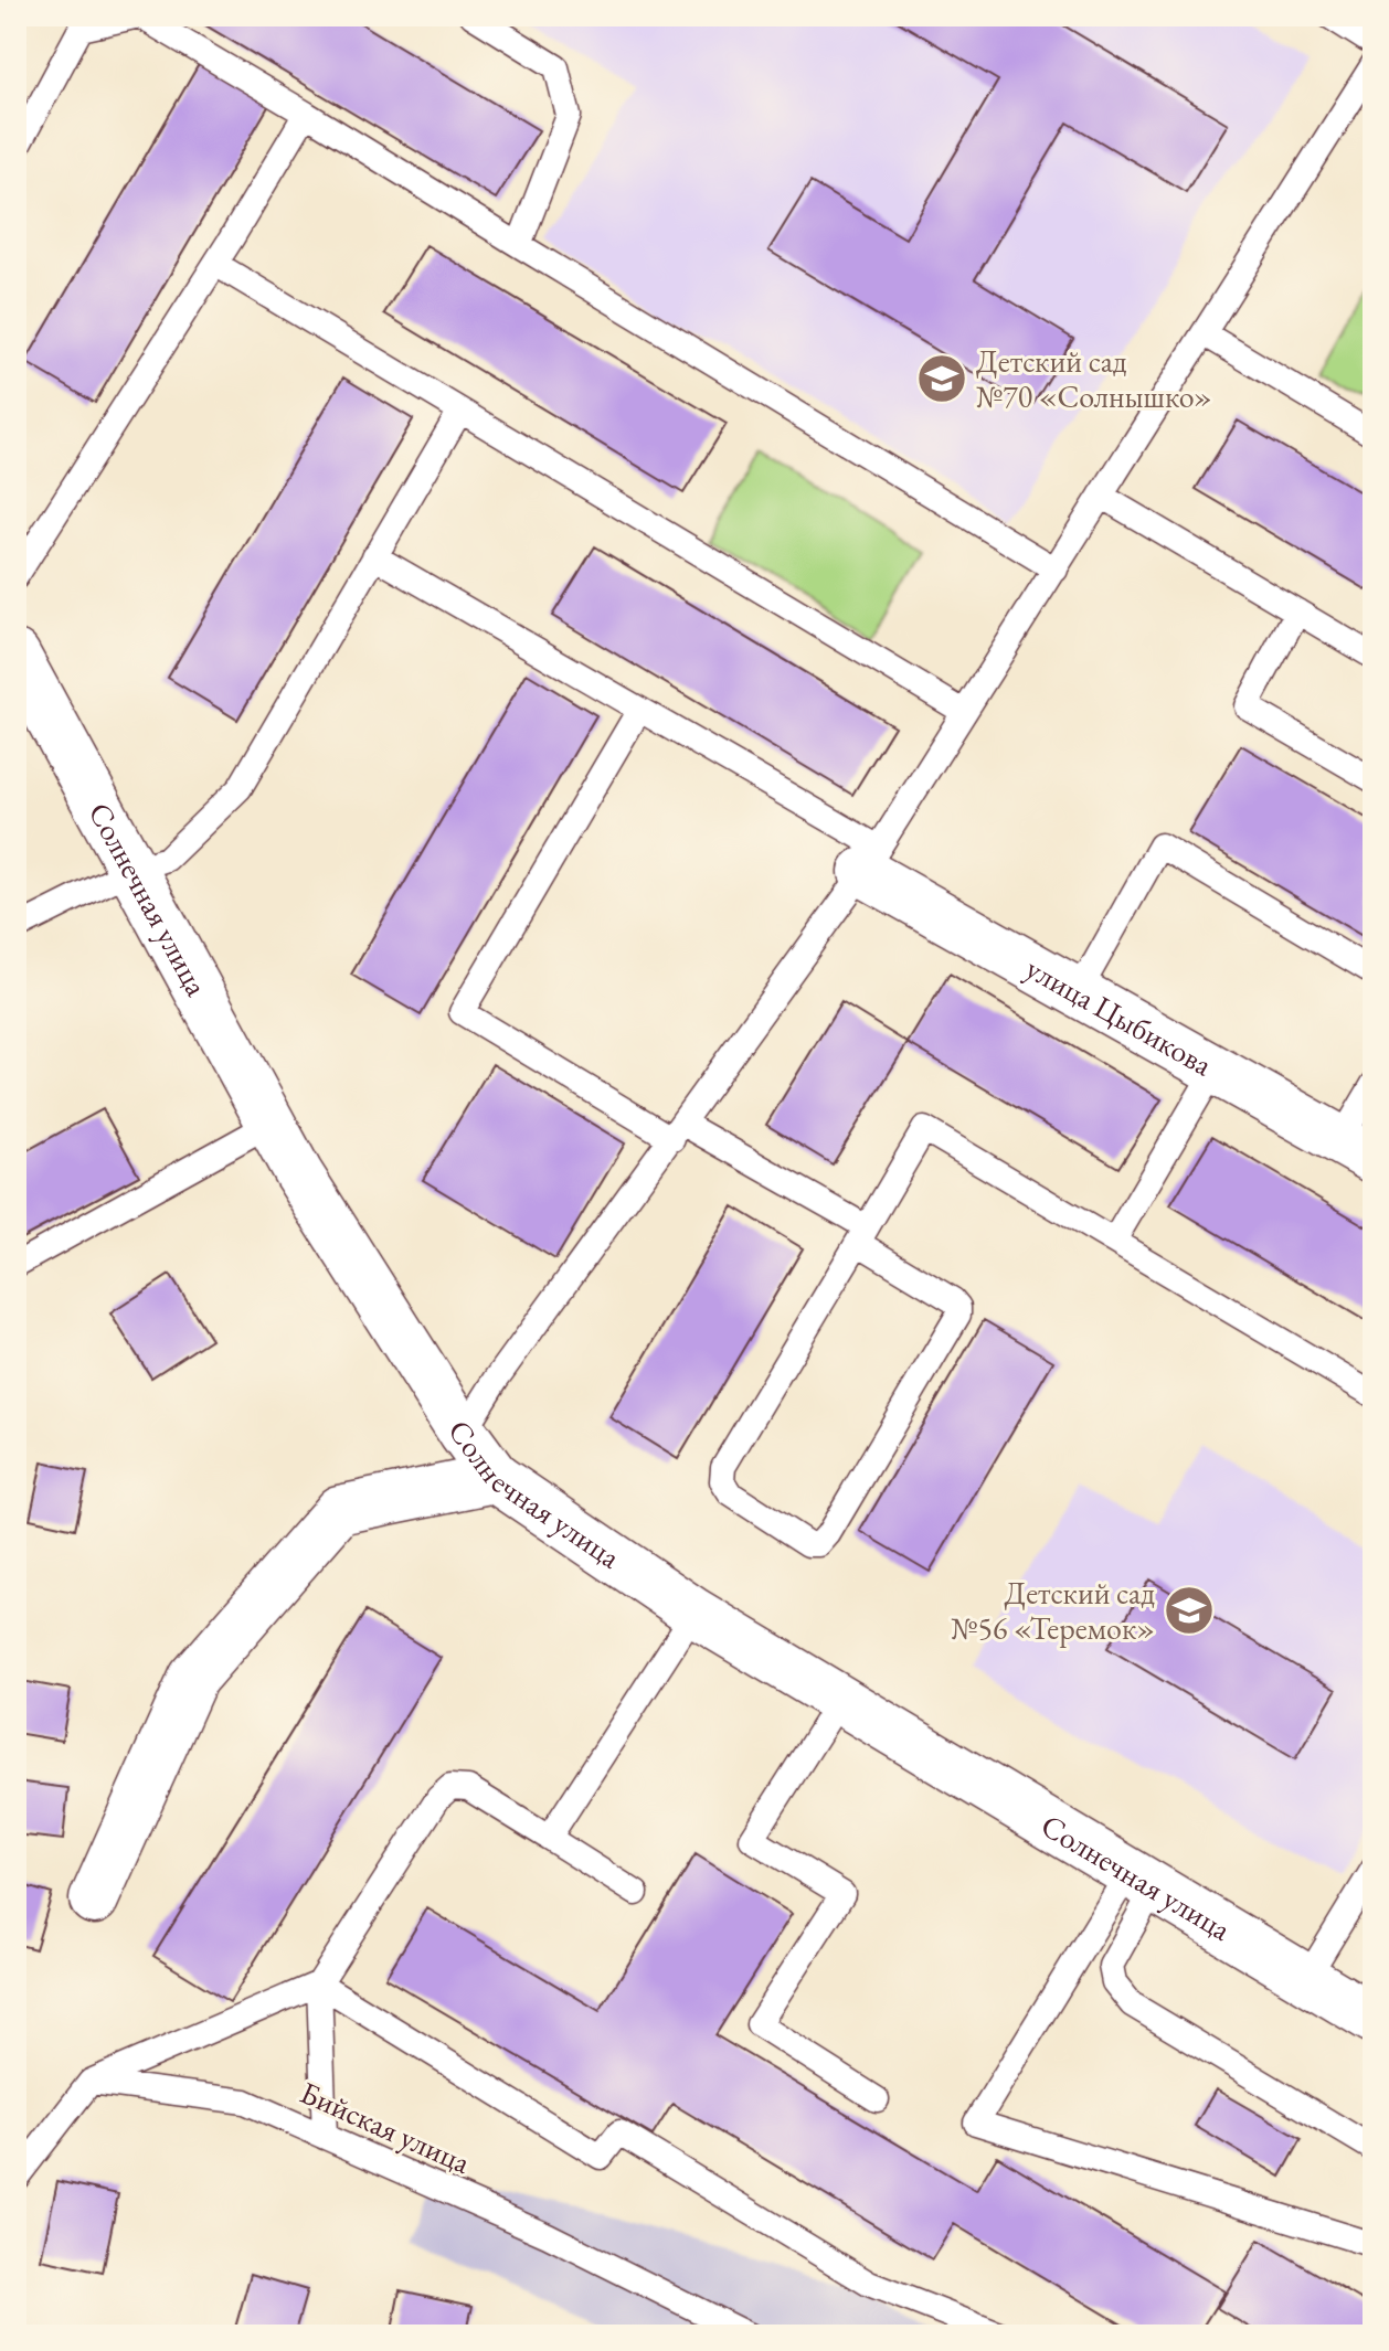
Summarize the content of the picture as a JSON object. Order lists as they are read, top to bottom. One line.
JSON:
{"streets":{"street":["Солнечная улица","улица Цыбикова"],"lane":["Бийская улица"]},"places":{"school or university":["Детский сад №70 «Солнышко»","Детский сад №56 «Теремок»"]}}
